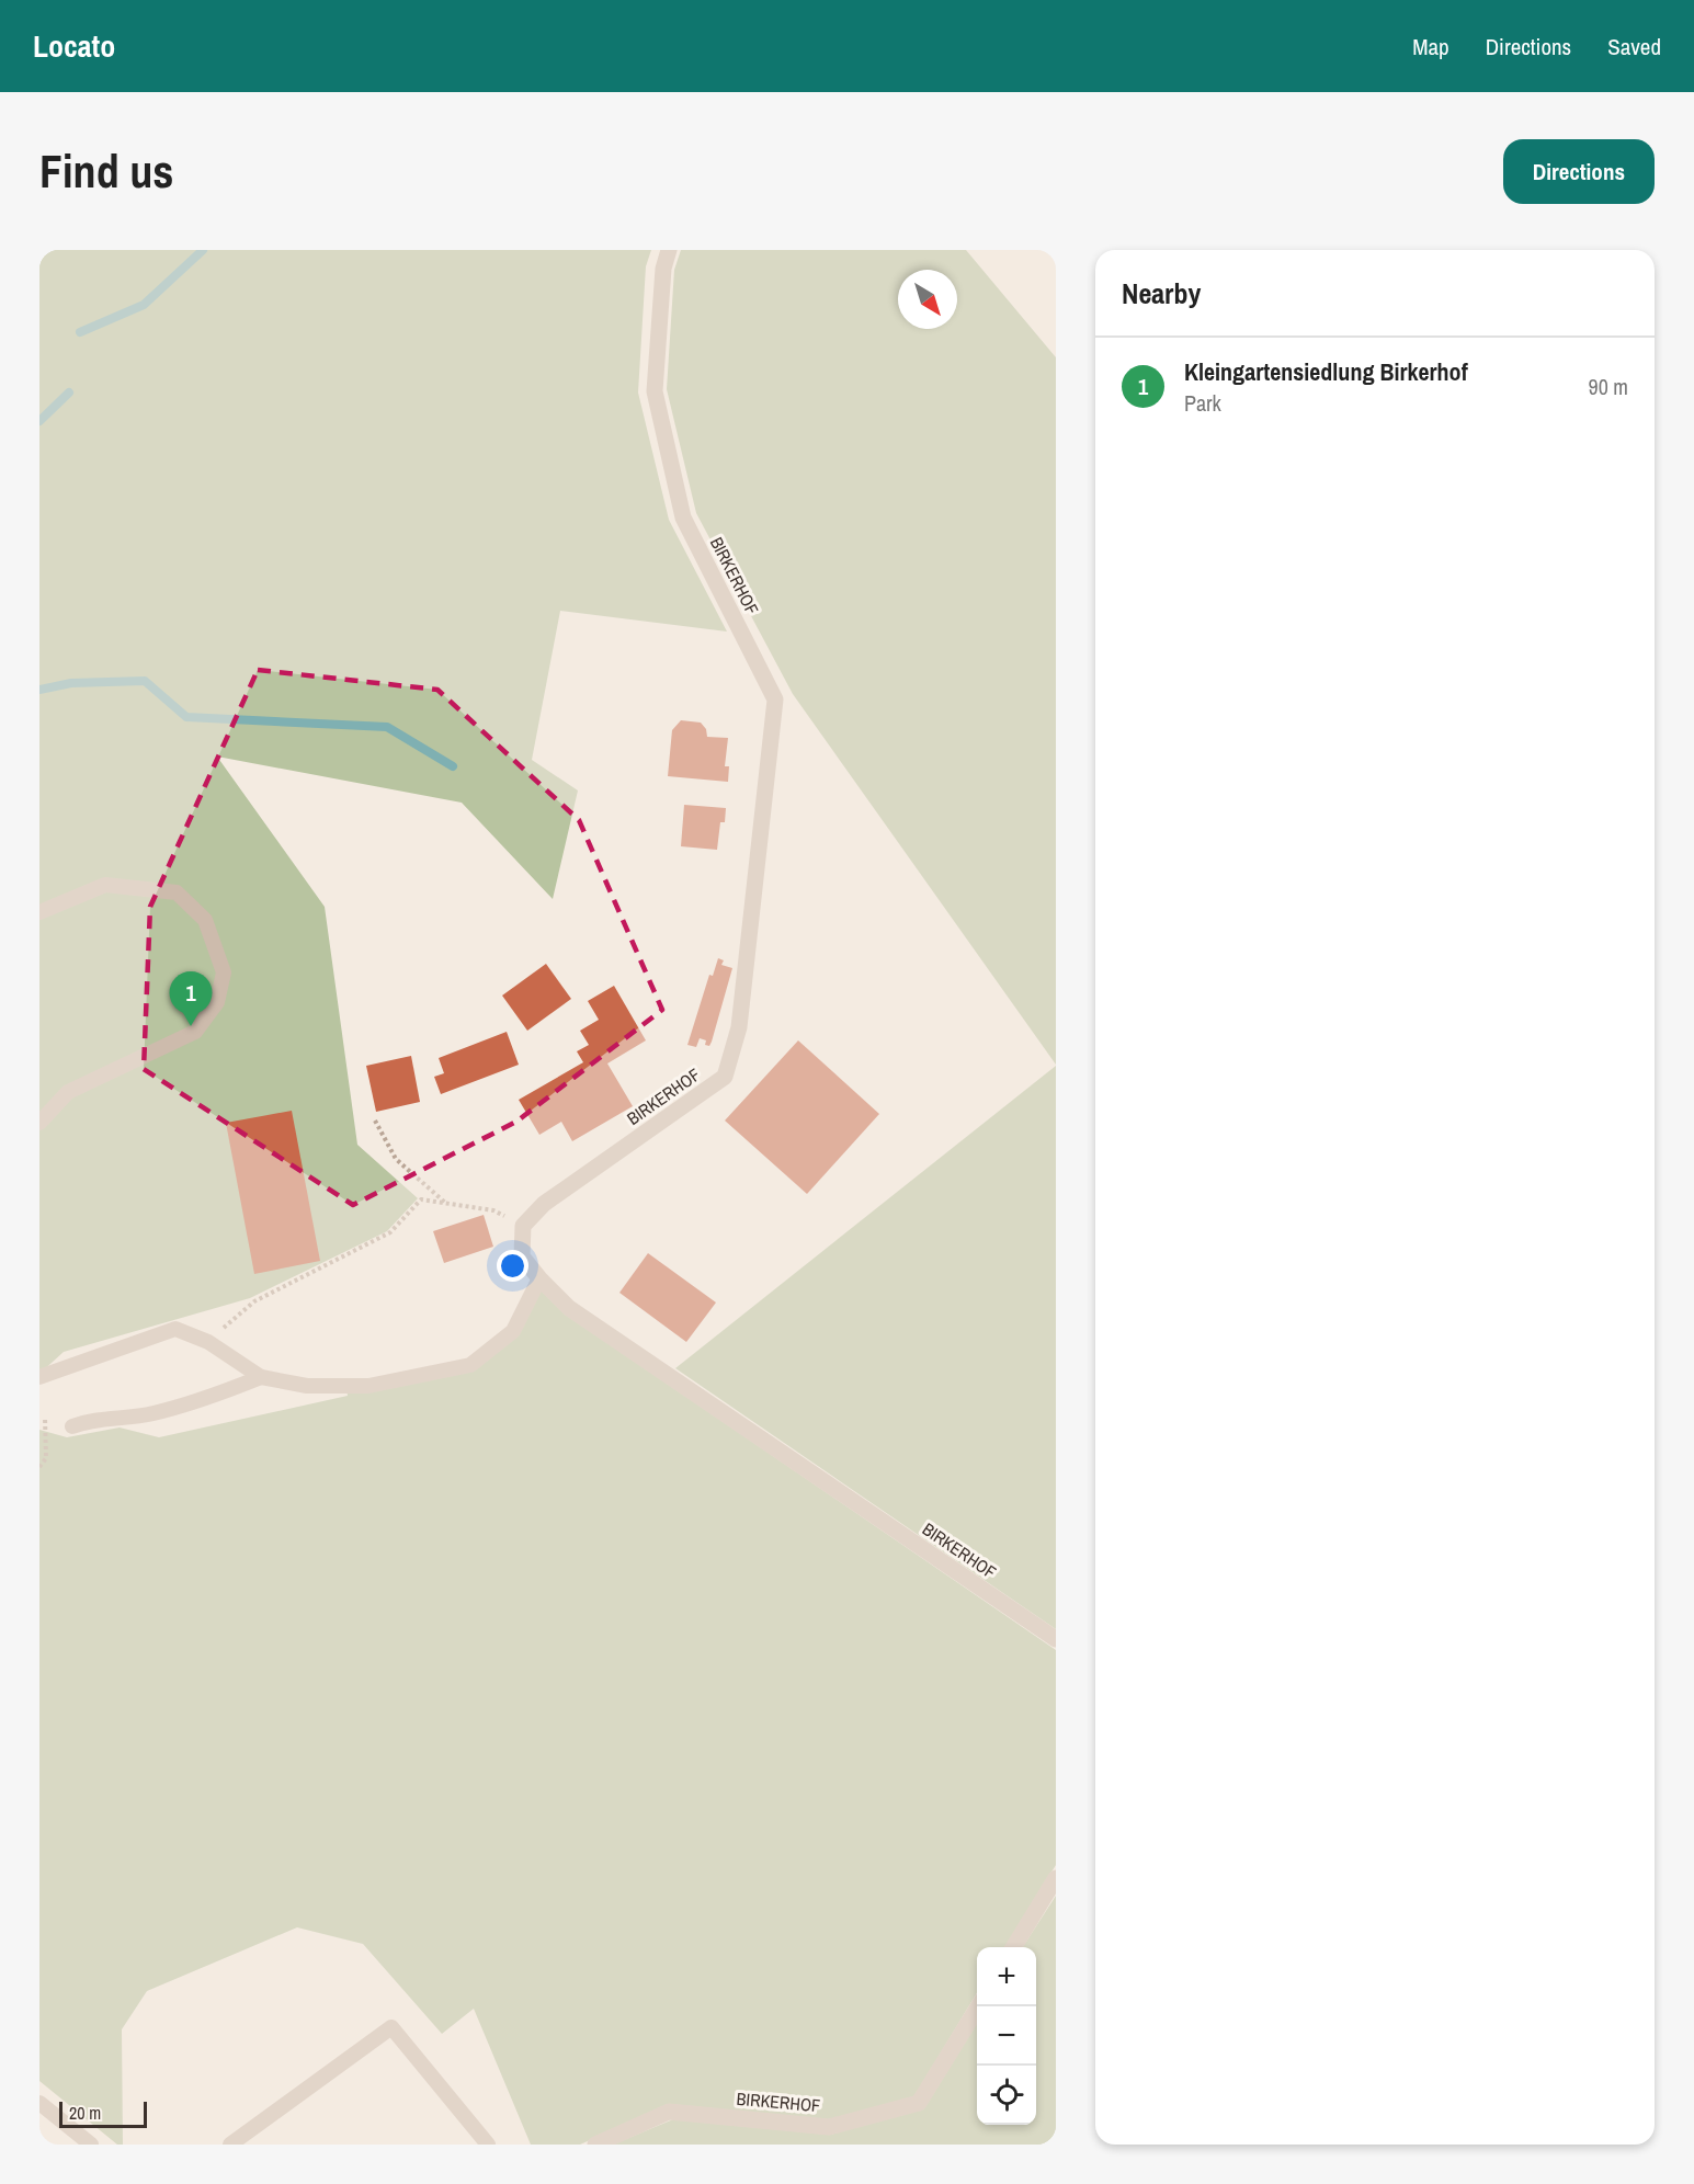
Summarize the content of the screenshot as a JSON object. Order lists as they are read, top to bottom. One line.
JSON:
{"streets":{"street":["BIRKERHOF"]},"scale_bar":"20 m","north":"bottom right","page":{"header":"Locato","nav":["Map","Directions","Saved"],"buttons":"Directions","title":"Find us","heading":"Nearby","list":[{"mark":"1","name":"Kleingartensiedlung Birkerhof","note":"Park","value":"90 m"}],"pins":"1","map_buttons":["+","−"],"scale":"20 m"}}
